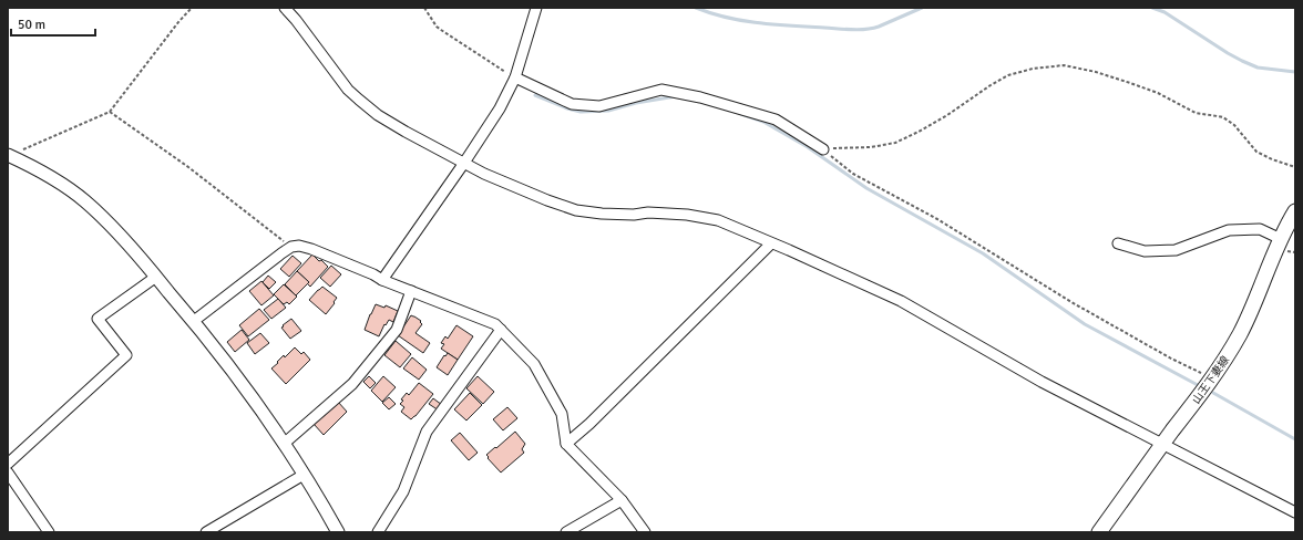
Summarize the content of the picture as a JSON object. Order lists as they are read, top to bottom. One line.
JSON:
{"streets":{"main road":["山王下妻線"]},"scale_bar":"50 m"}
